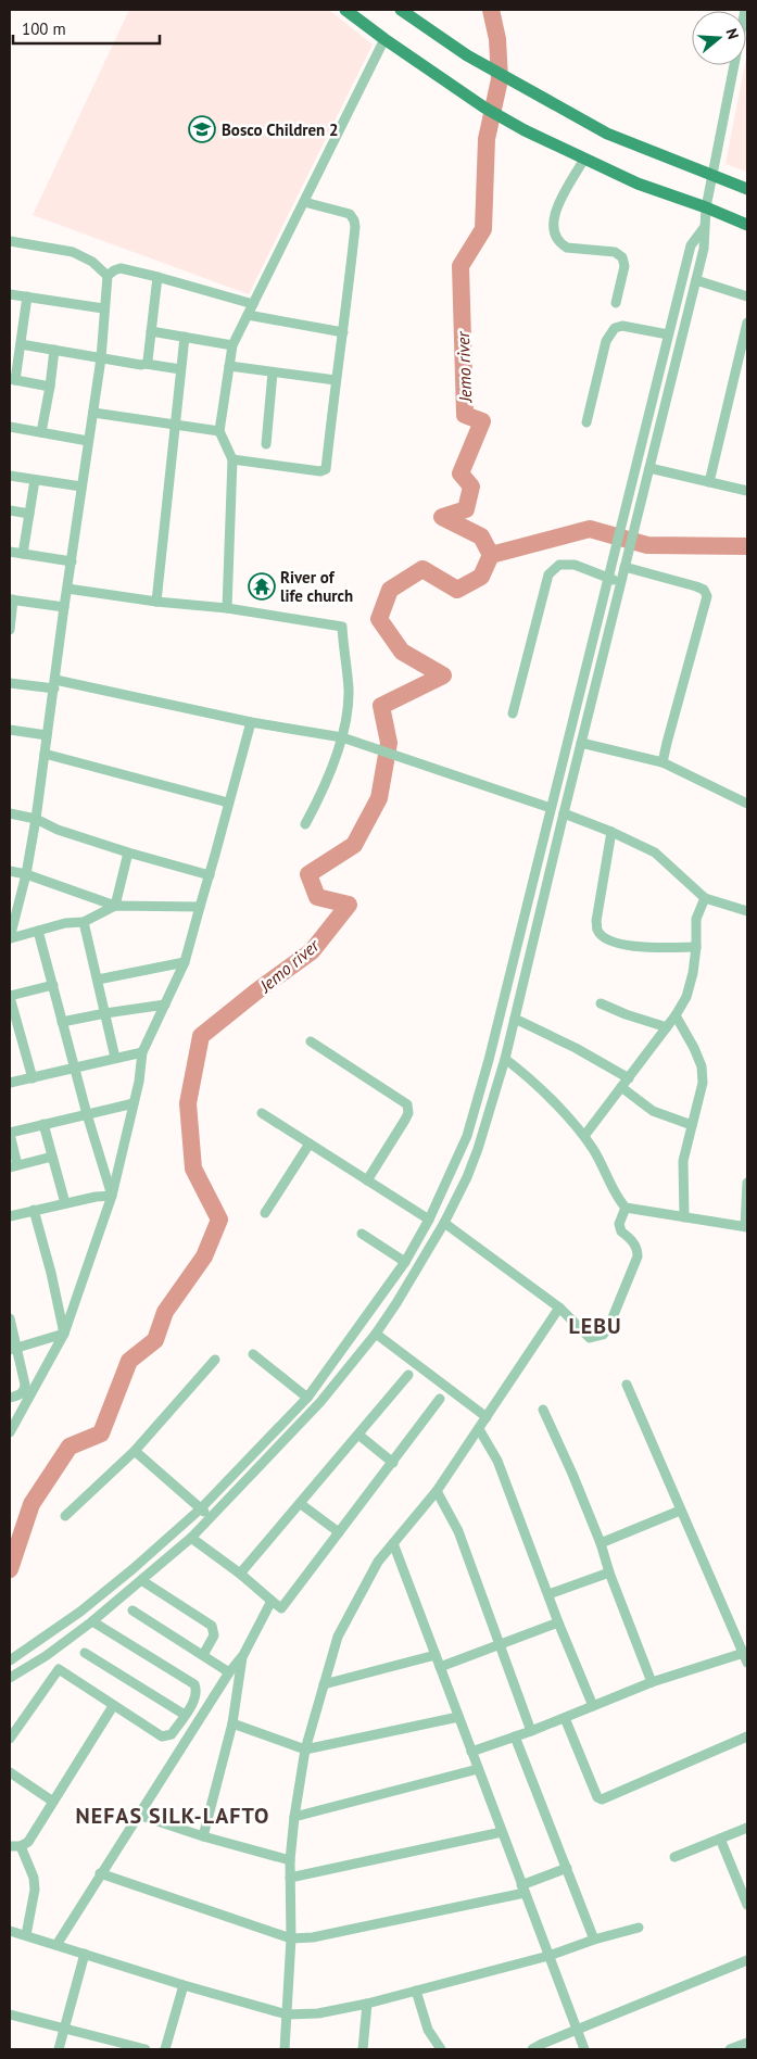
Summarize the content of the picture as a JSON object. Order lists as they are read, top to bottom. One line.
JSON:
{"districts":["LEBU","NEFAS SILK-LAFTO"],"water":["Jemo river"],"places":{"school or university":["Bosco Children 2"],"temple":["River of life church"]},"scale_bar":"100 m","north":"right"}
